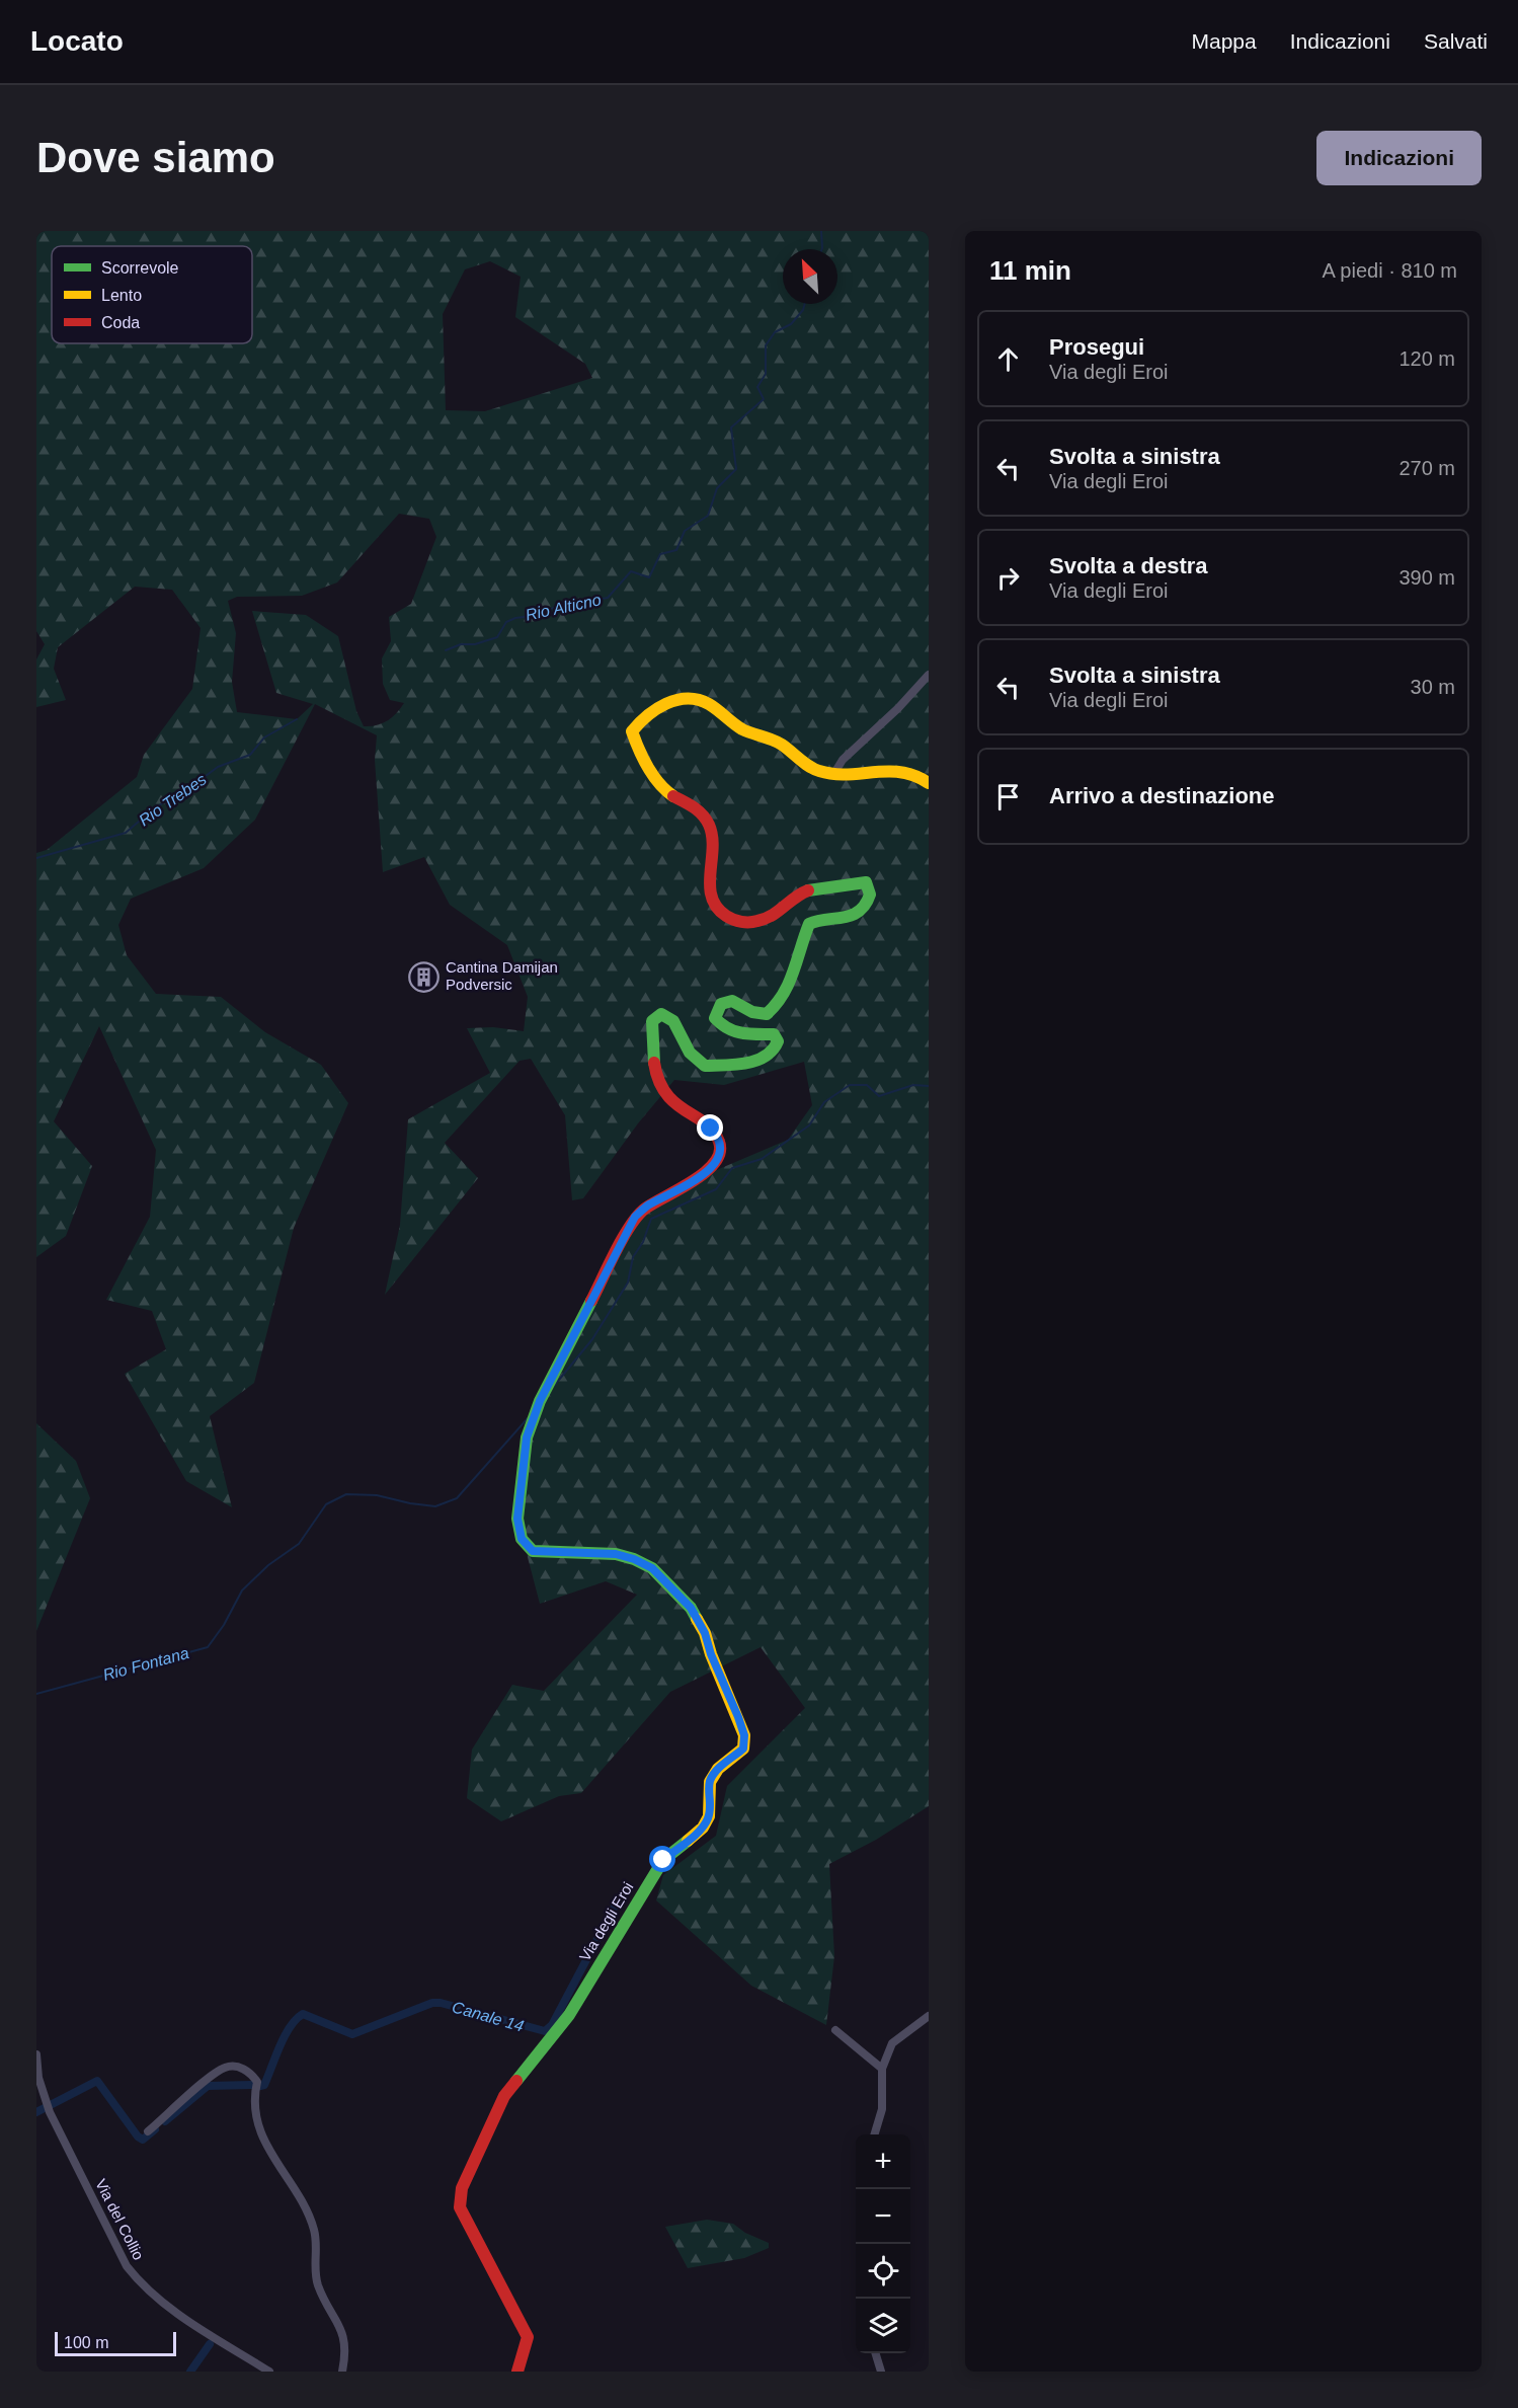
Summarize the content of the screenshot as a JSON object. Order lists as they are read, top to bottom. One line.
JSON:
{"streets":{"street":["Via degli Eroi","Via del Collio"]},"water":["Rio Alticno","Rio Trebes","Rio Fontana","Canale 14"],"places":{"building":["Cantina Damijan Podversic"]},"legend":["Scorrevole","Lento","Coda"],"scale_bar":"100 m","north":"top left","page":{"header":"Locato","nav":["Mappa","Indicazioni","Salvati"],"buttons":"Indicazioni","title":"Dove siamo","heading":["11 min","A piedi · 810 m"],"list":[["Prosegui","Via degli Eroi","120 m"],["Svolta a sinistra","Via degli Eroi","270 m"],["Svolta a destra","Via degli Eroi","390 m"],["Svolta a sinistra","Via degli Eroi","30 m"],"Arrivo a destinazione"],"map_buttons":["+","−"],"scale":"100 m"}}
